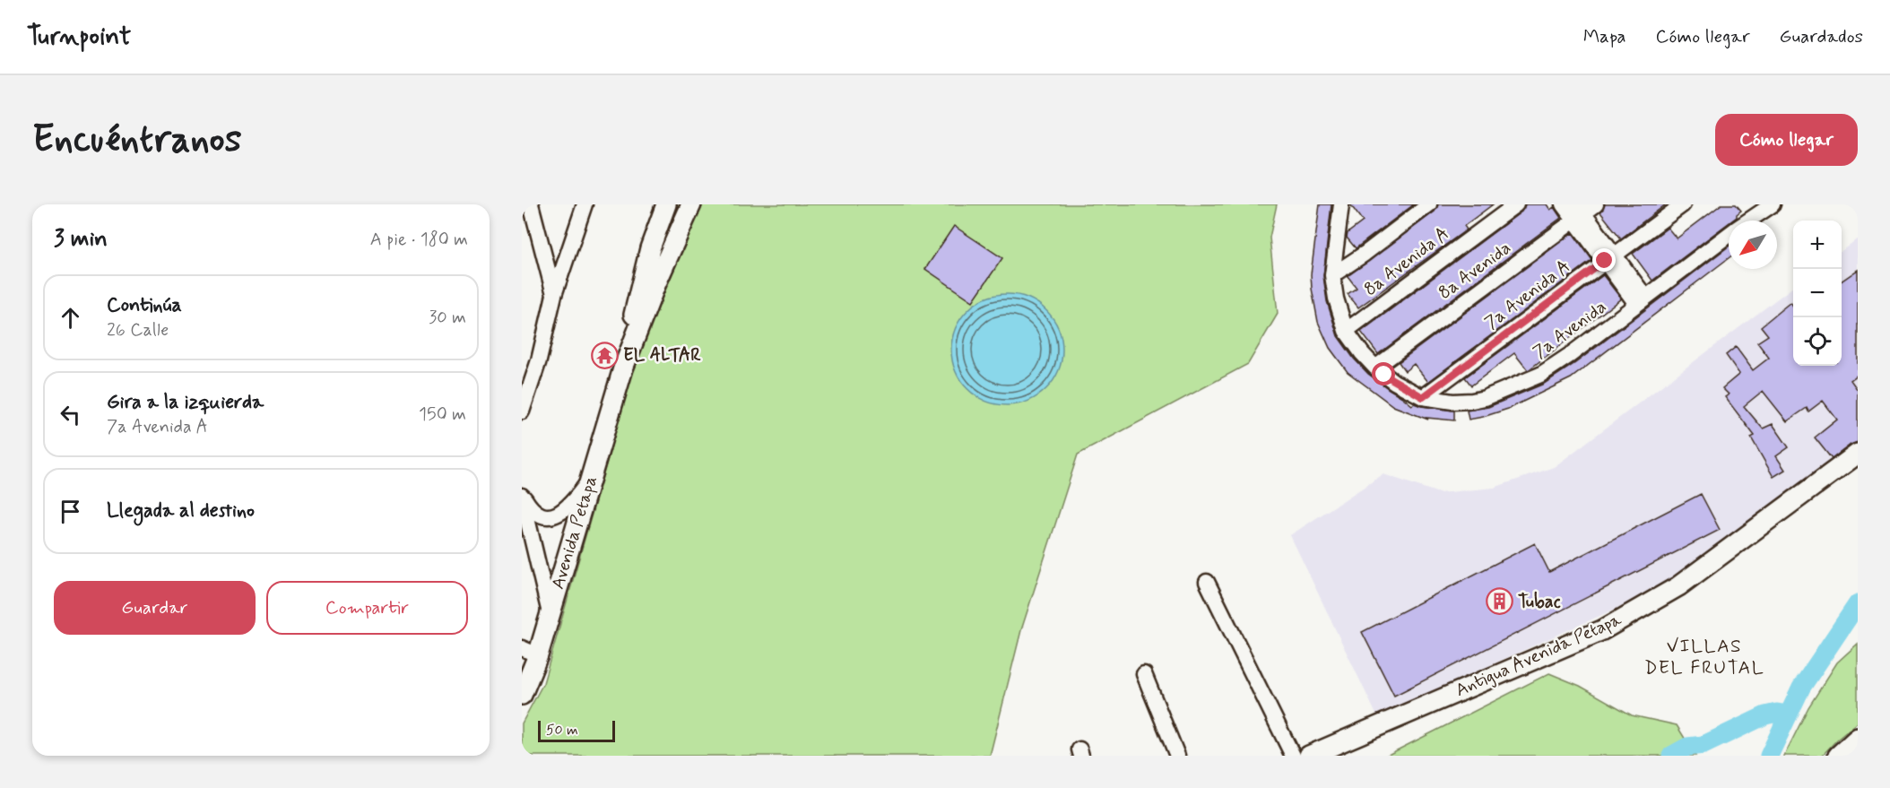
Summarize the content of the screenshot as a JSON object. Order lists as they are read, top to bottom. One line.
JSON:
{"streets":{"main road":["Avenida Petapa","Antigua Avenida Petapa"],"street":["8a Avenida A","8a Avenida","7a Avenida A","7a Avenida"]},"crossings":[["8a Avenida A","7a Avenida"],["8a Avenida","7a Avenida"],["7a Avenida A","7a Avenida"]],"districts":["VILLAS DEL FRUTAL"],"places":{"temple":["EL ALTAR"],"building":["Tubac"]},"scale_bar":"50 m","north":"bottom left","page":{"header":"Turnpoint","nav":["Mapa","Cómo llegar","Guardados"],"buttons":["Cómo llegar",["Guardar","Compartir"]],"title":"Encuéntranos","heading":["3 min","A pie · 180 m"],"map_buttons":["+","−"],"list":[["Continúa","26 Calle","30 m"],["Gira a la izquierda","7a Avenida A","150 m"],"Llegada al destino"],"scale":"50 m"}}
